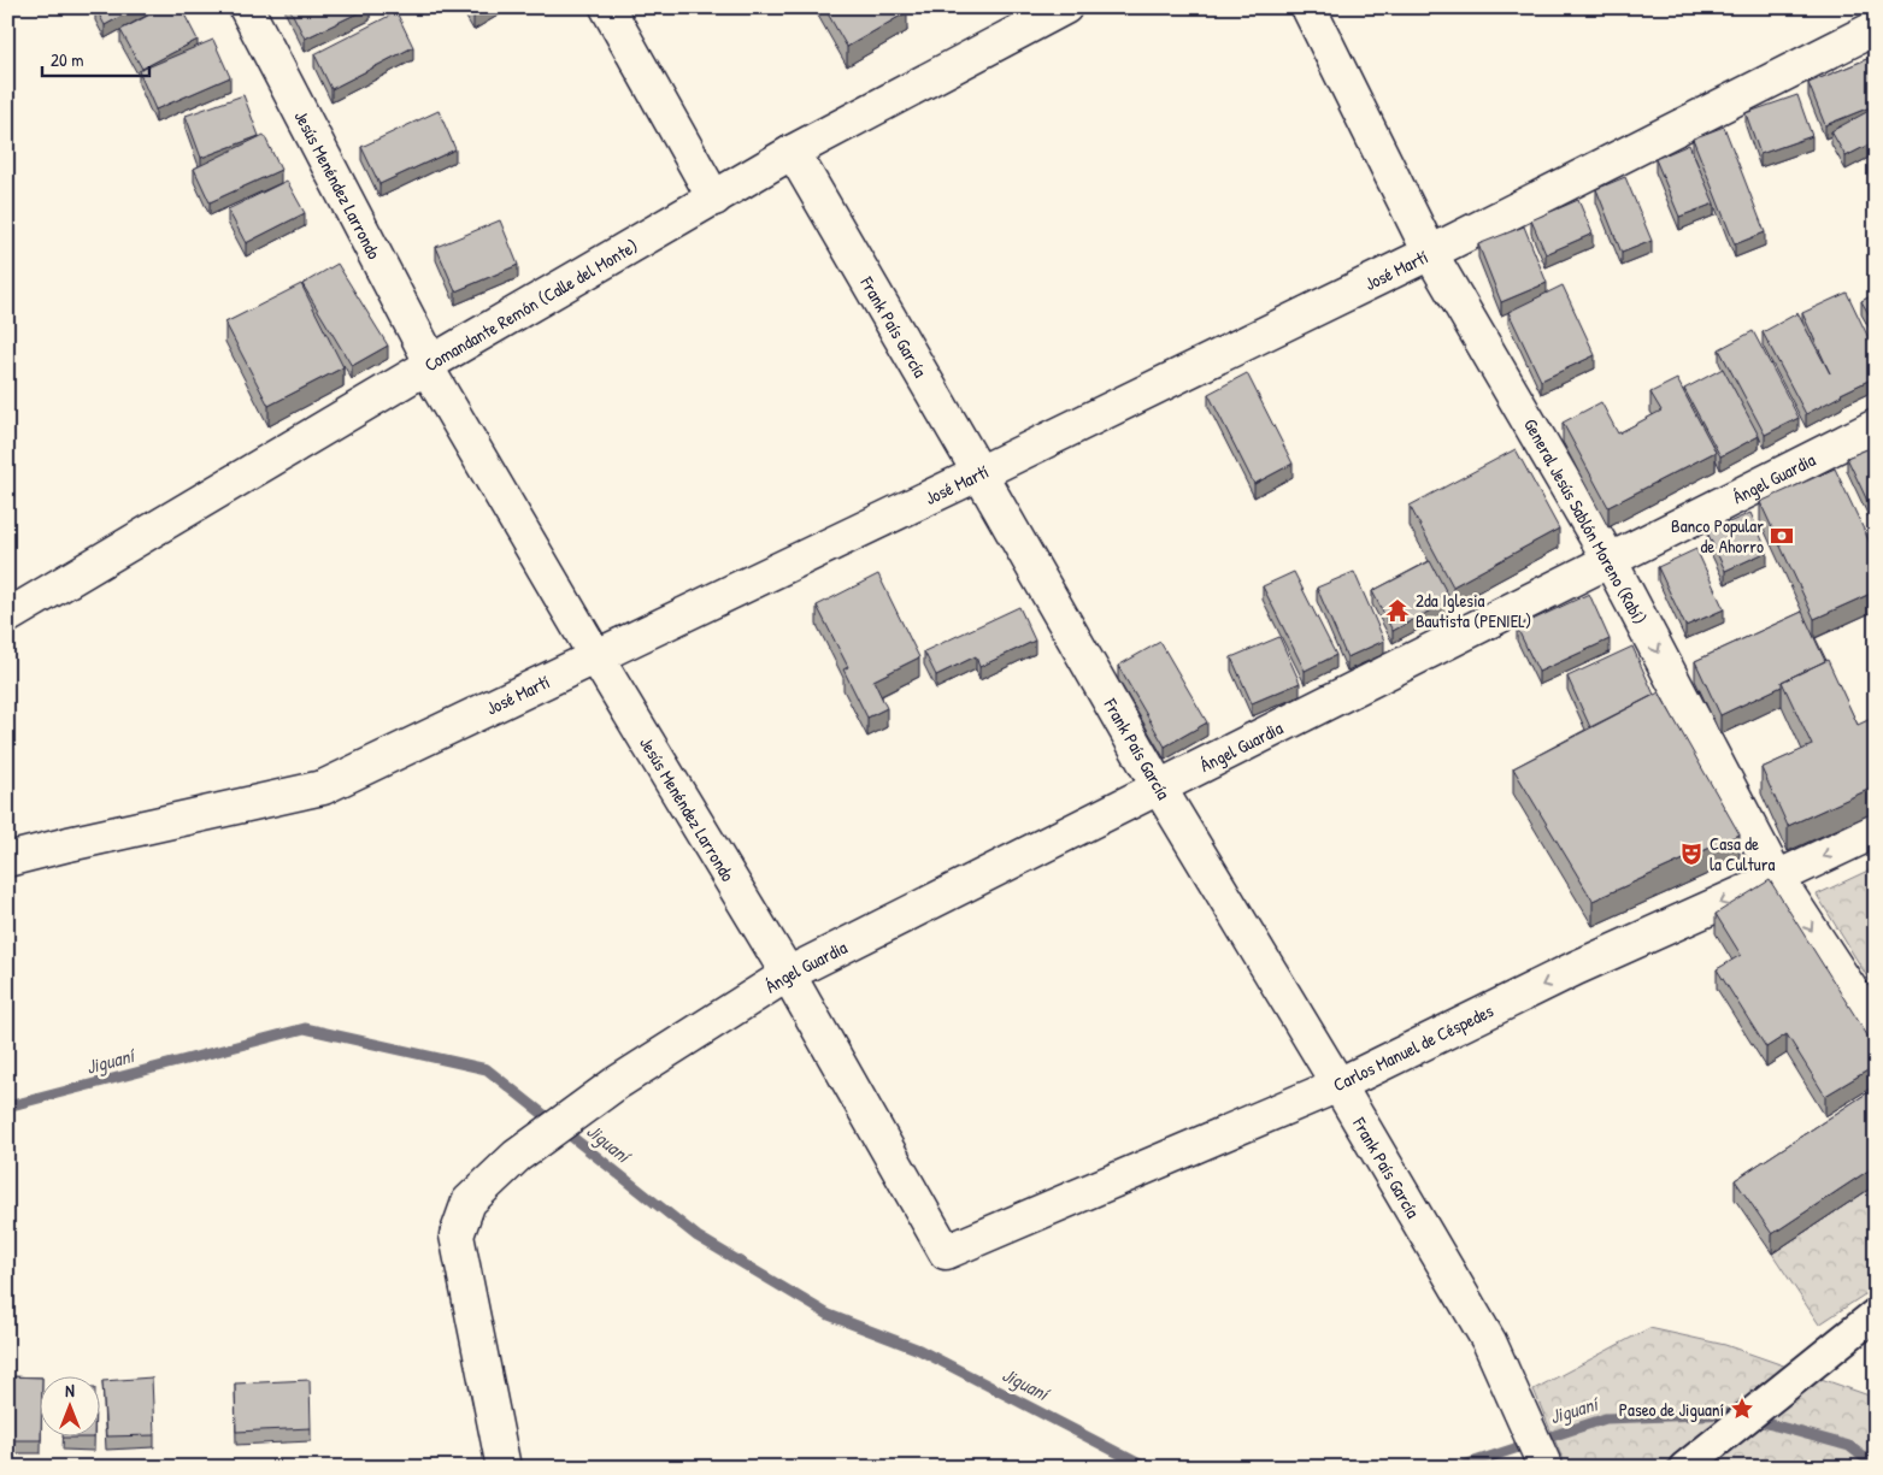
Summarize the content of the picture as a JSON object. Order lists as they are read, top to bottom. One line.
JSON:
{"streets":{"street":["Jesús Menéndez Larrondo","José Martí","Comandante Remón (Calle del Monte)","Frank País García","Ángel Guardia","General Jesús Sablón Moreno (Rabí)","Carlos Manuel de Céspedes"]},"crossings":[["Jesús Menéndez Larrondo","José Martí"],["Jesús Menéndez Larrondo","Comandante Remón (Calle del Monte)"],["Jesús Menéndez Larrondo","Ángel Guardia"],["Jesús Menéndez Larrondo","Carlos Manuel de Céspedes"],["José Martí","Frank País García"],["José Martí","General Jesús Sablón Moreno (Rabí)"],["Comandante Remón (Calle del Monte)","Frank País García"],["Frank País García","Ángel Guardia"],["Frank País García","Carlos Manuel de Céspedes"],["Ángel Guardia","General Jesús Sablón Moreno (Rabí)"],["General Jesús Sablón Moreno (Rabí)","Carlos Manuel de Céspedes"]],"one_way":["General Jesús Sablón Moreno (Rabí)","Carlos Manuel de Céspedes"],"water":["Jiguaní"],"places":{"bank":["Banco Popular de Ahorro"],"temple":["2da Iglesia Bautista (PENIEL)"],"theatre":["Casa de la Cultura"],"place":["Paseo de Jiguaní"]},"scale_bar":"20 m","north":"top"}
